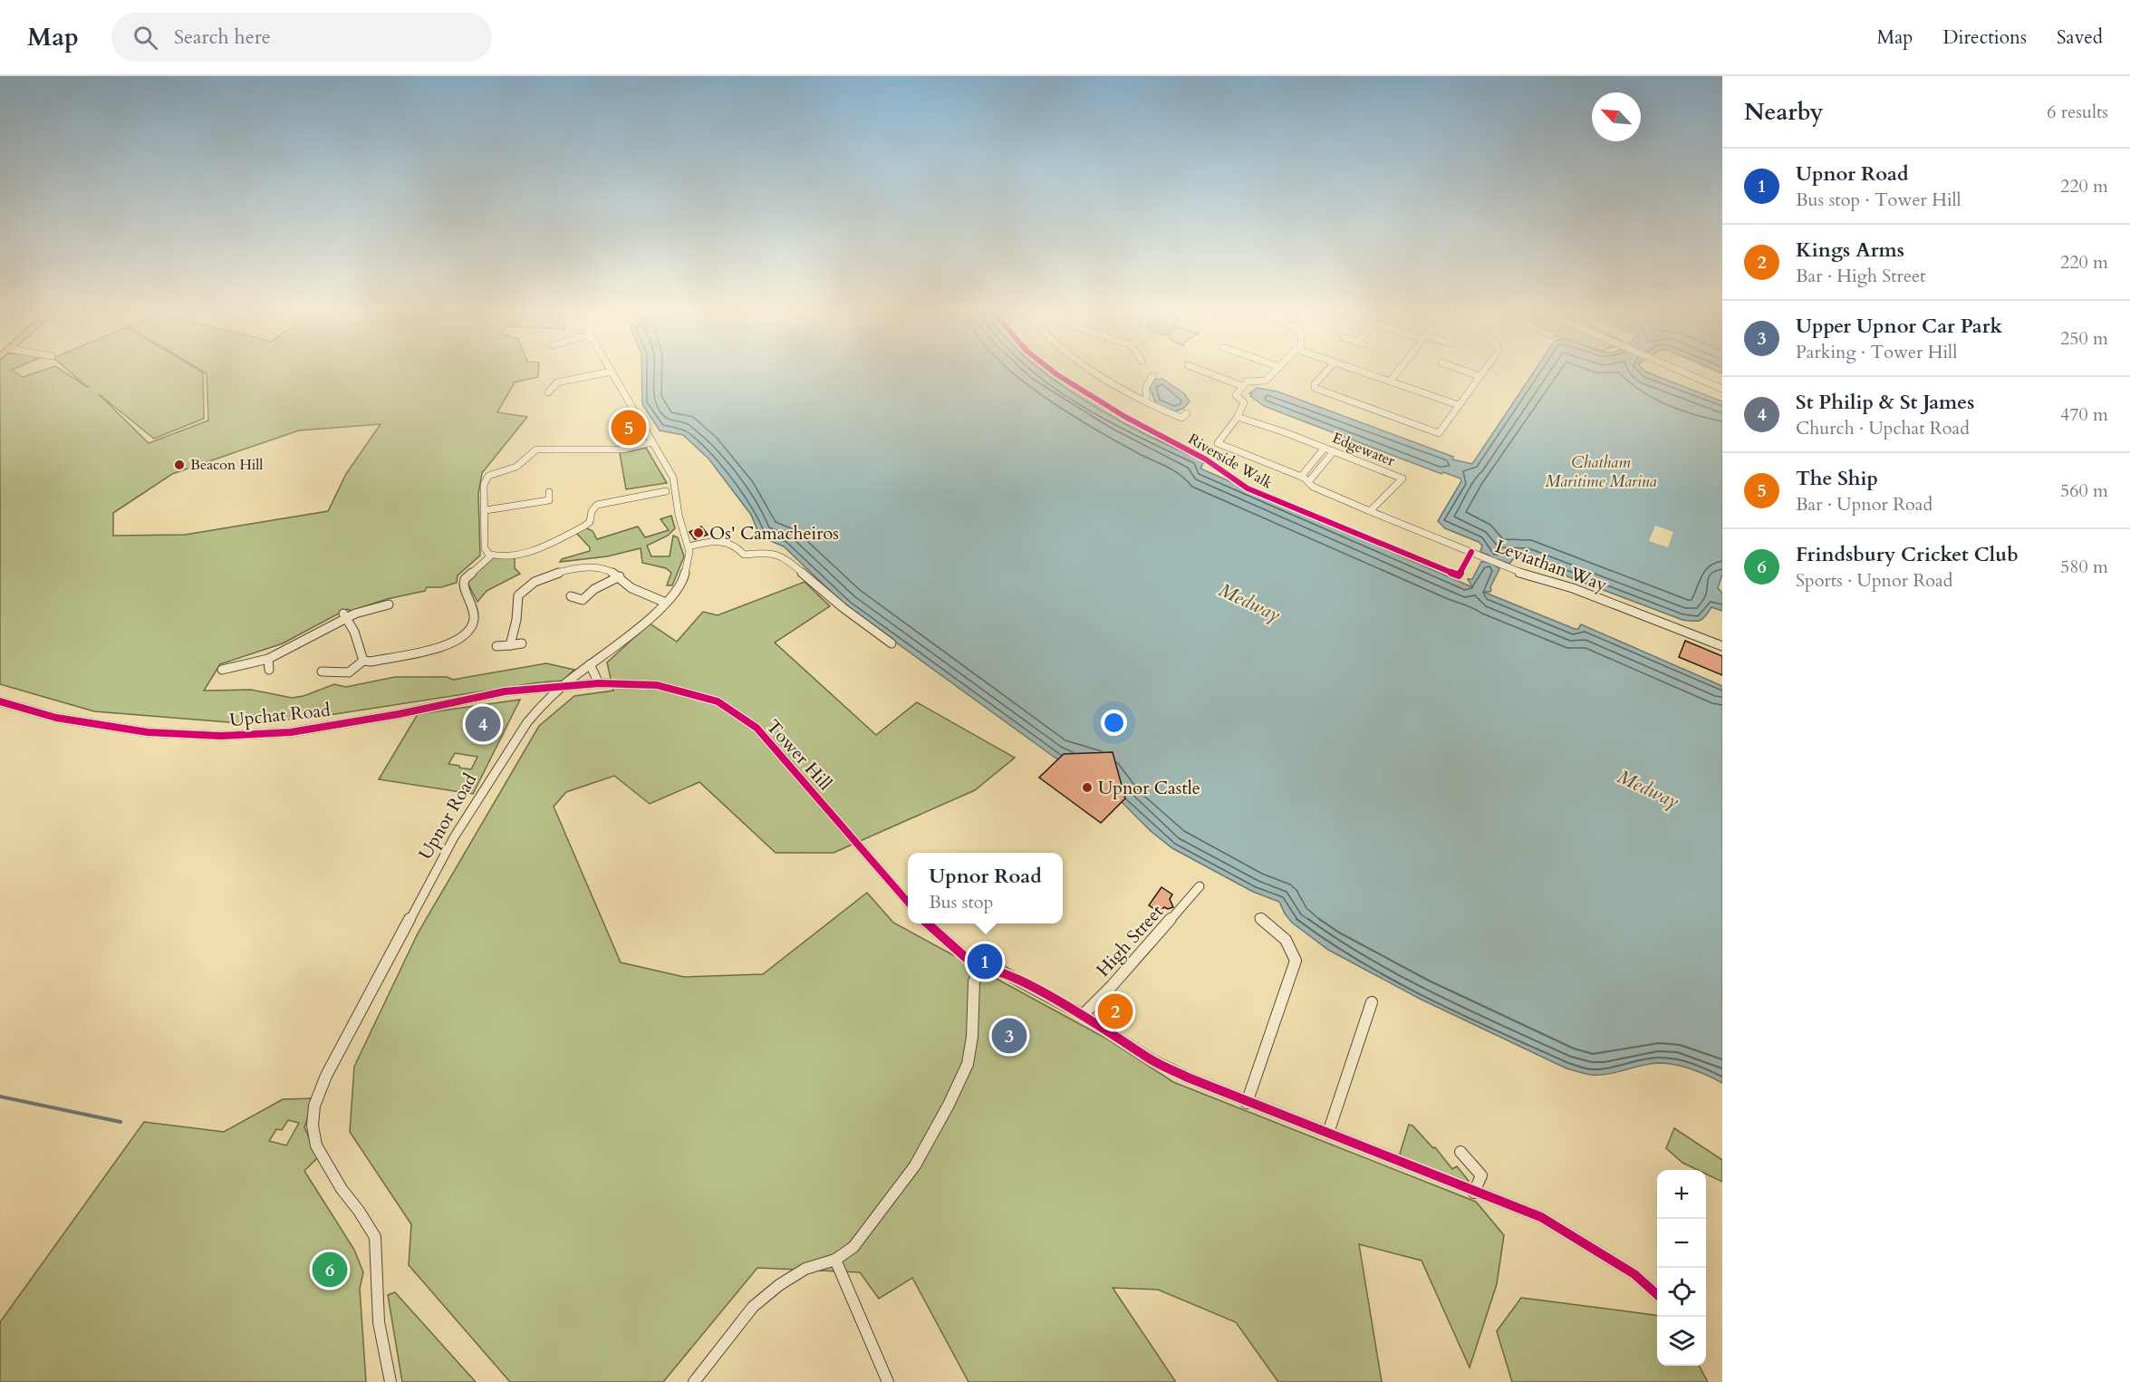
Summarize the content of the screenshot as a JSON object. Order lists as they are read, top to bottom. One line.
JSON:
{"streets":{"street":["Edgewater","Leviathan Way","Upchat Road","Tower Hill","Upnor Road","High Street"],"cycle path":["Riverside Walk"]},"crossings":[["Edgewater","Leviathan Way"],["Upchat Road","Tower Hill"],["Upchat Road","Upnor Road"],["Tower Hill","Upnor Road"]],"water":["Chatham Maritime Marina","Medway"],"places":["Beacon Hill","Os' Camacheiros","Upnor Castle"],"north":"top left","page":{"header":"Map","search":"Search here","nav":["Map","Directions","Saved"],"heading":["Nearby","6 results"],"list":[{"mark":"1","name":"Upnor Road","note":"Bus stop · Tower Hill","value":"220 m"},{"mark":"2","name":"Kings Arms","note":"Bar · High Street","value":"220 m"},{"mark":"3","name":"Upper Upnor Car Park","note":"Parking · Tower Hill","value":"250 m"},{"mark":"4","name":"St Philip & St James","note":"Church · Upchat Road","value":"470 m"},{"mark":"5","name":"The Ship","note":"Bar · Upnor Road","value":"560 m"},{"mark":"6","name":"Frindsbury Cricket Club","note":"Sports · Upnor Road","value":"580 m"}],"pins":["5","4","1","2","3","6"],"popup":["Upnor Road","Bus stop"],"map_buttons":["+","−"]}}
